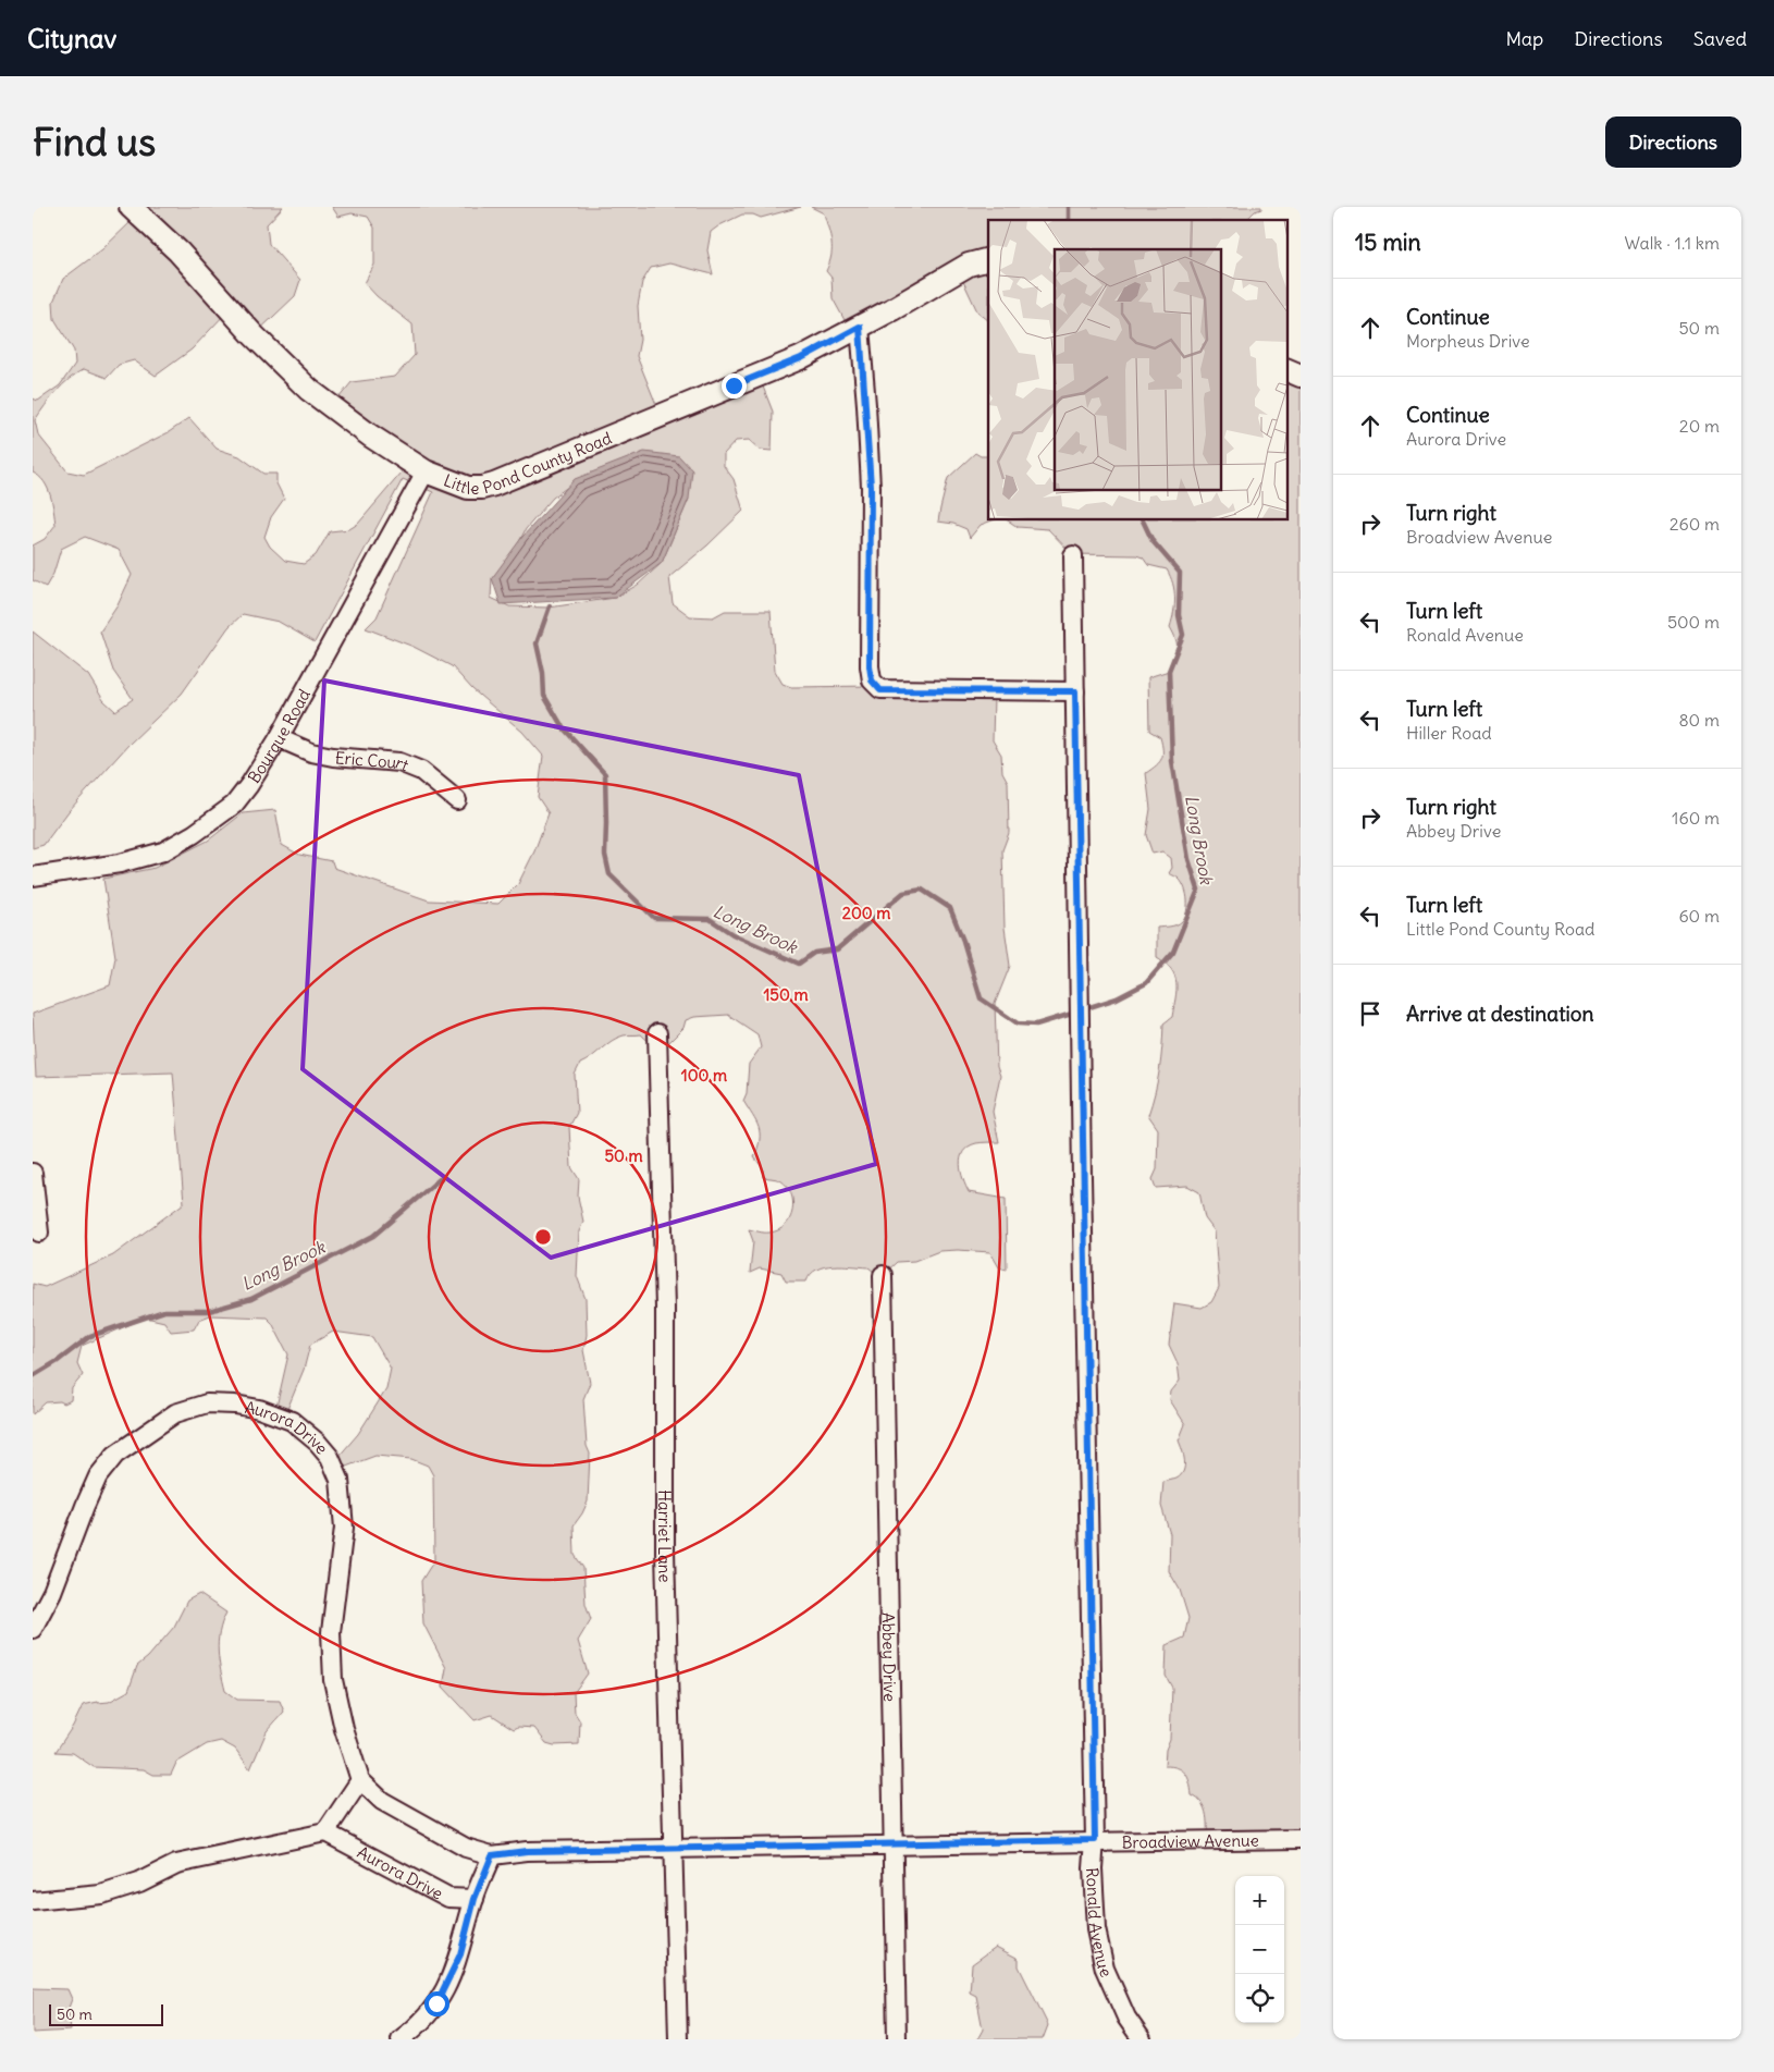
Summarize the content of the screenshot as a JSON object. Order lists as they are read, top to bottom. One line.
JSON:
{"streets":{"street":["Little Pond County Road","Bourque Road","Eric Court","Aurora Drive","Harriet Lane","Abbey Drive","Broadview Avenue","Ronald Avenue"]},"crossings":[["Little Pond County Road","Bourque Road"],["Bourque Road","Eric Court"],["Aurora Drive","Broadview Avenue"],["Harriet Lane","Broadview Avenue"],["Abbey Drive","Broadview Avenue"],["Broadview Avenue","Ronald Avenue"]],"water":["Long Brook"],"scale_bar":"50 m","page":{"header":"Citynav","nav":["Map","Directions","Saved"],"buttons":"Directions","title":"Find us","heading":["15 min","Walk · 1.1 km"],"list":[["Continue","Morpheus Drive","50 m"],["Continue","Aurora Drive","20 m"],["Turn right","Broadview Avenue","260 m"],["Turn left","Ronald Avenue","500 m"],["Turn left","Hiller Road","80 m"],["Turn right","Abbey Drive","160 m"],["Turn left","Little Pond County Road","60 m"],"Arrive at destination"],"map_buttons":["+","−"],"scale":"50 m"},"rings":["200 m","150 m","100 m","50 m"]}
